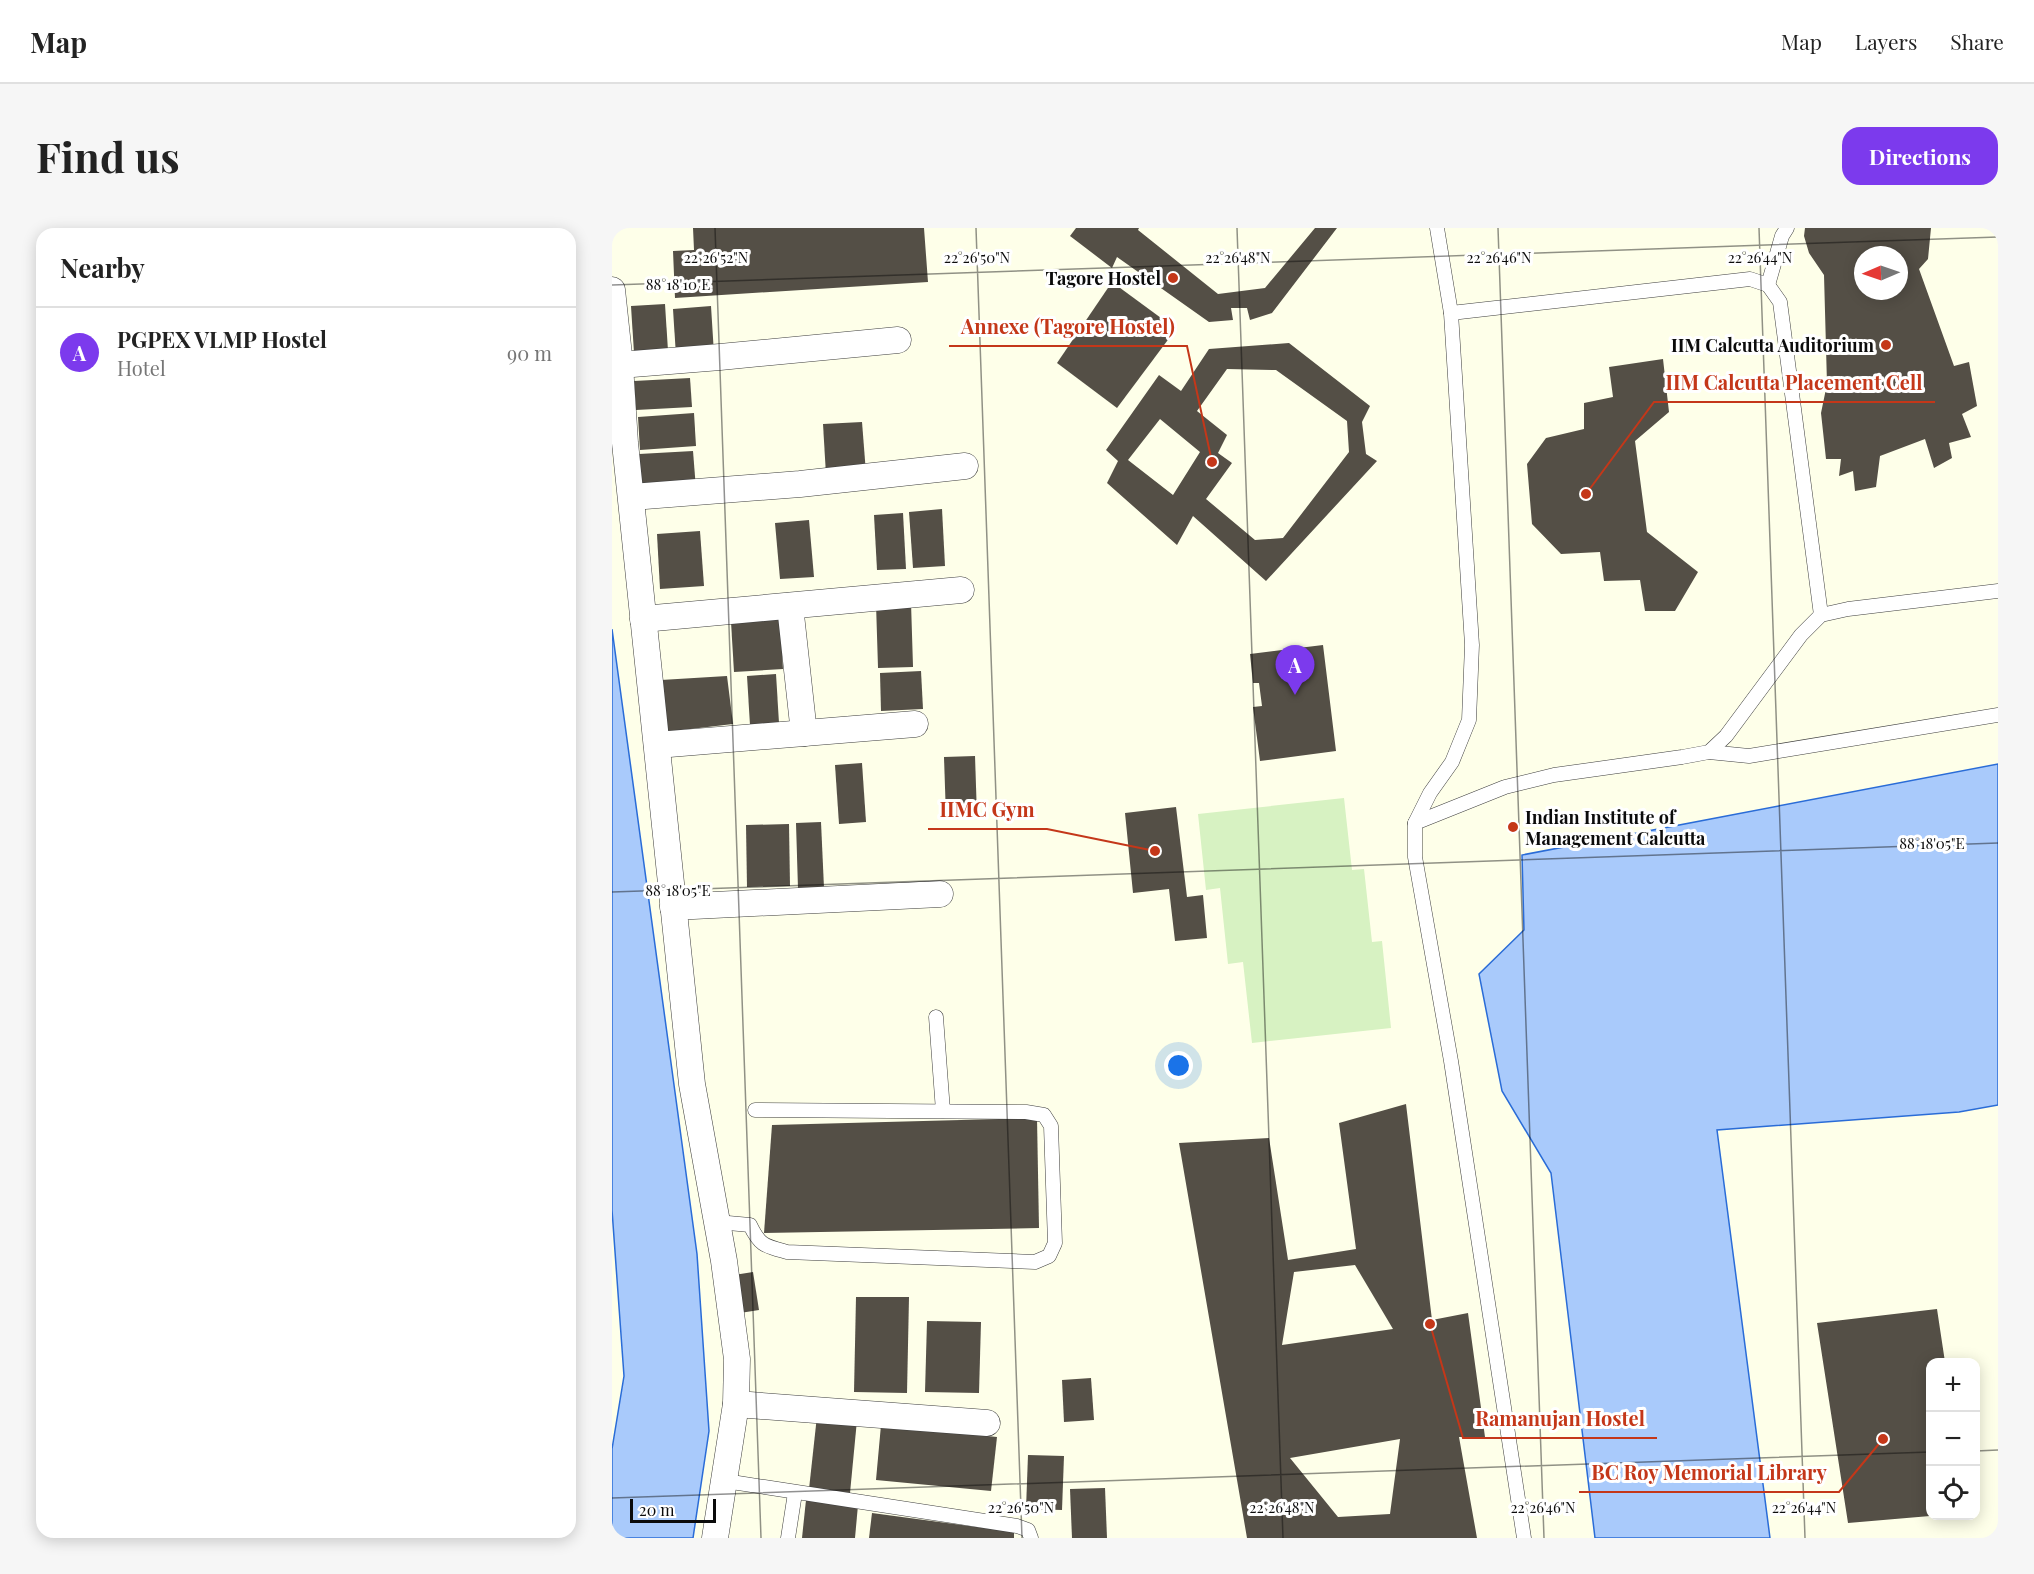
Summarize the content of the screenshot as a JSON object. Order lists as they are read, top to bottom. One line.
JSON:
{"places":["Tagore Hostel","IIM Calcutta Auditorium","Annexe (Tagore Hostel)","IIM Calcutta Placement Cell","Indian Institute of Management Calcutta","IIMC Gym","Ramanujan Hostel","BC Roy Memorial Library"],"scale_bar":"20 m","north":"left","page":{"header":"Map","nav":["Map","Layers","Share"],"buttons":"Directions","title":"Find us","heading":"Nearby","list":[{"mark":"A","name":"PGPEX VLMP Hostel","note":"Hotel","value":"90 m"}],"pins":"A","map_buttons":["+","−"],"scale":"20 m"},"coordinates":["22°26'52\"N","22°26'50\"N","22°26'48\"N","22°26'46\"N","22°26'44\"N","88°18'10\"E","88°18'05\"E"]}
